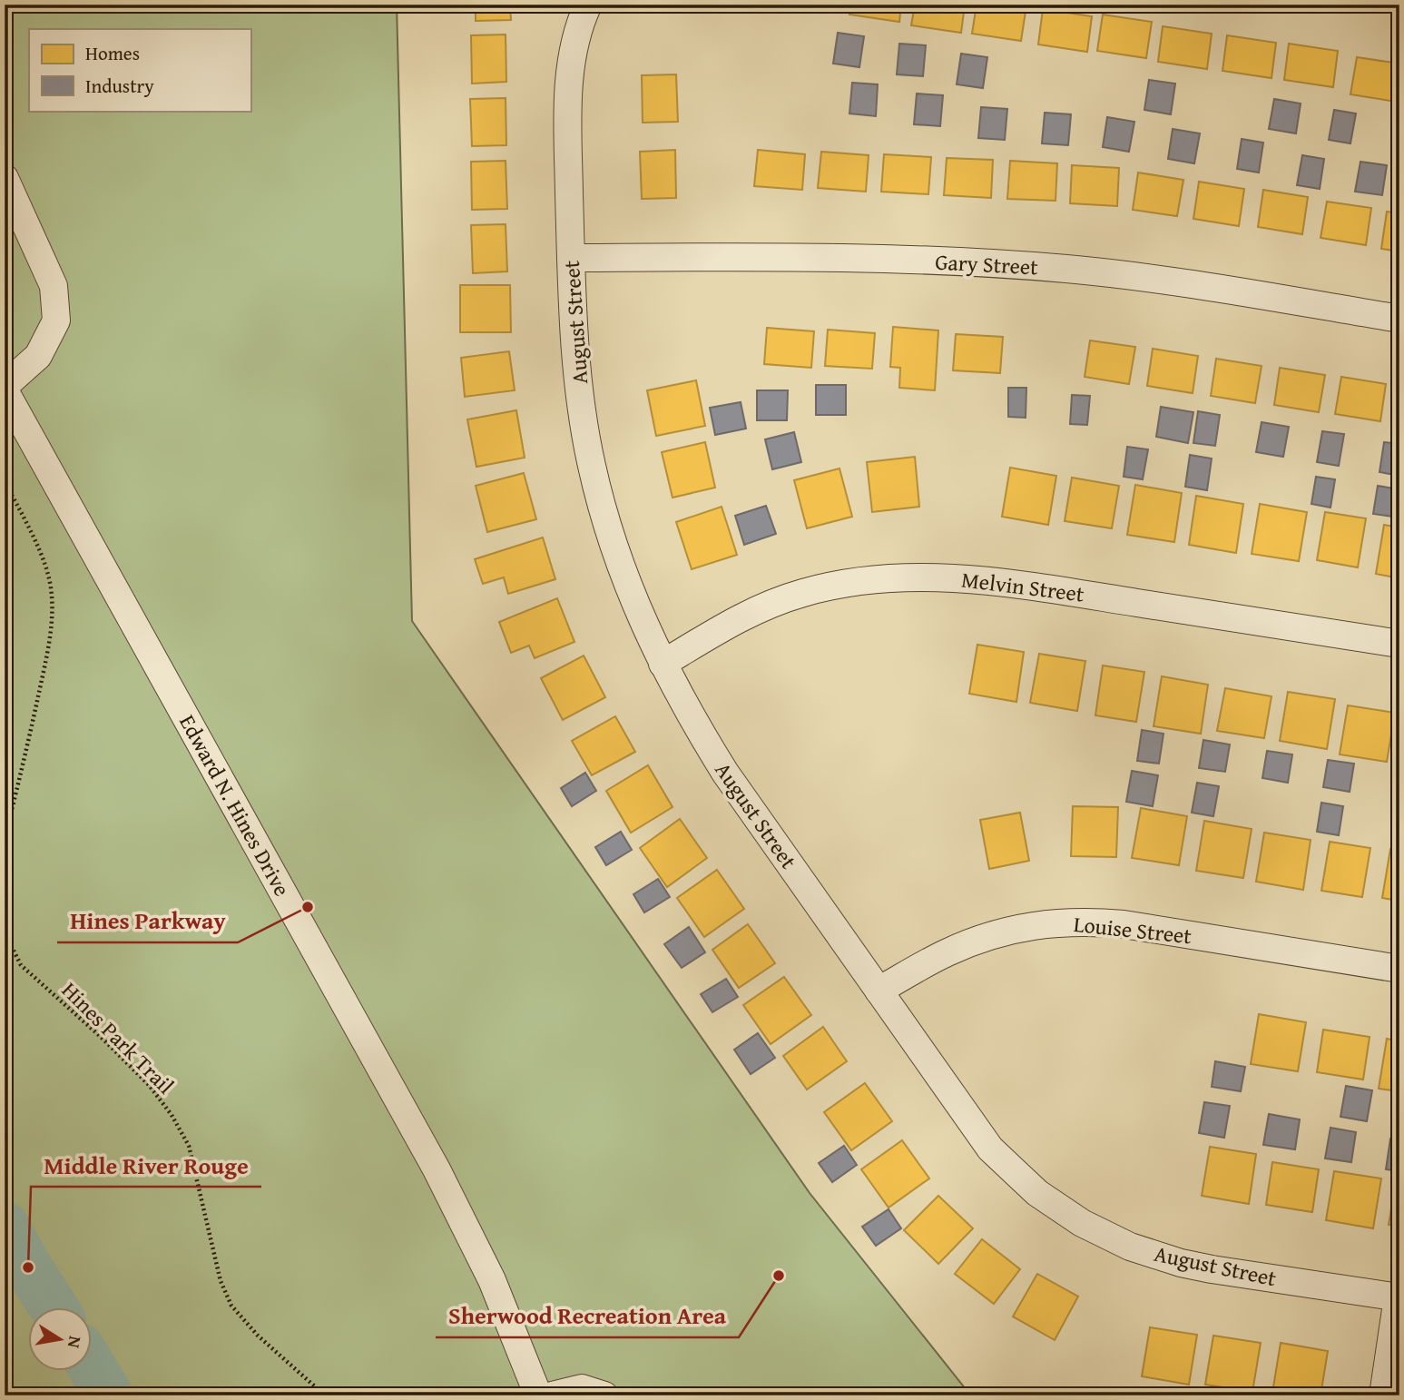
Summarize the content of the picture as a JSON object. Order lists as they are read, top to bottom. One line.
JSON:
{"streets":{"street":["Gary Street","August Street","Melvin Street","Edward N. Hines Drive","Louise Street"],"path":["Hines Park Trail"]},"crossings":[["Gary Street","August Street"],["August Street","Melvin Street"],["August Street","Louise Street"]],"places":["Hines Parkway","Middle River Rouge","Sherwood Recreation Area"],"legend":["Homes","Industry"],"north":"right"}
